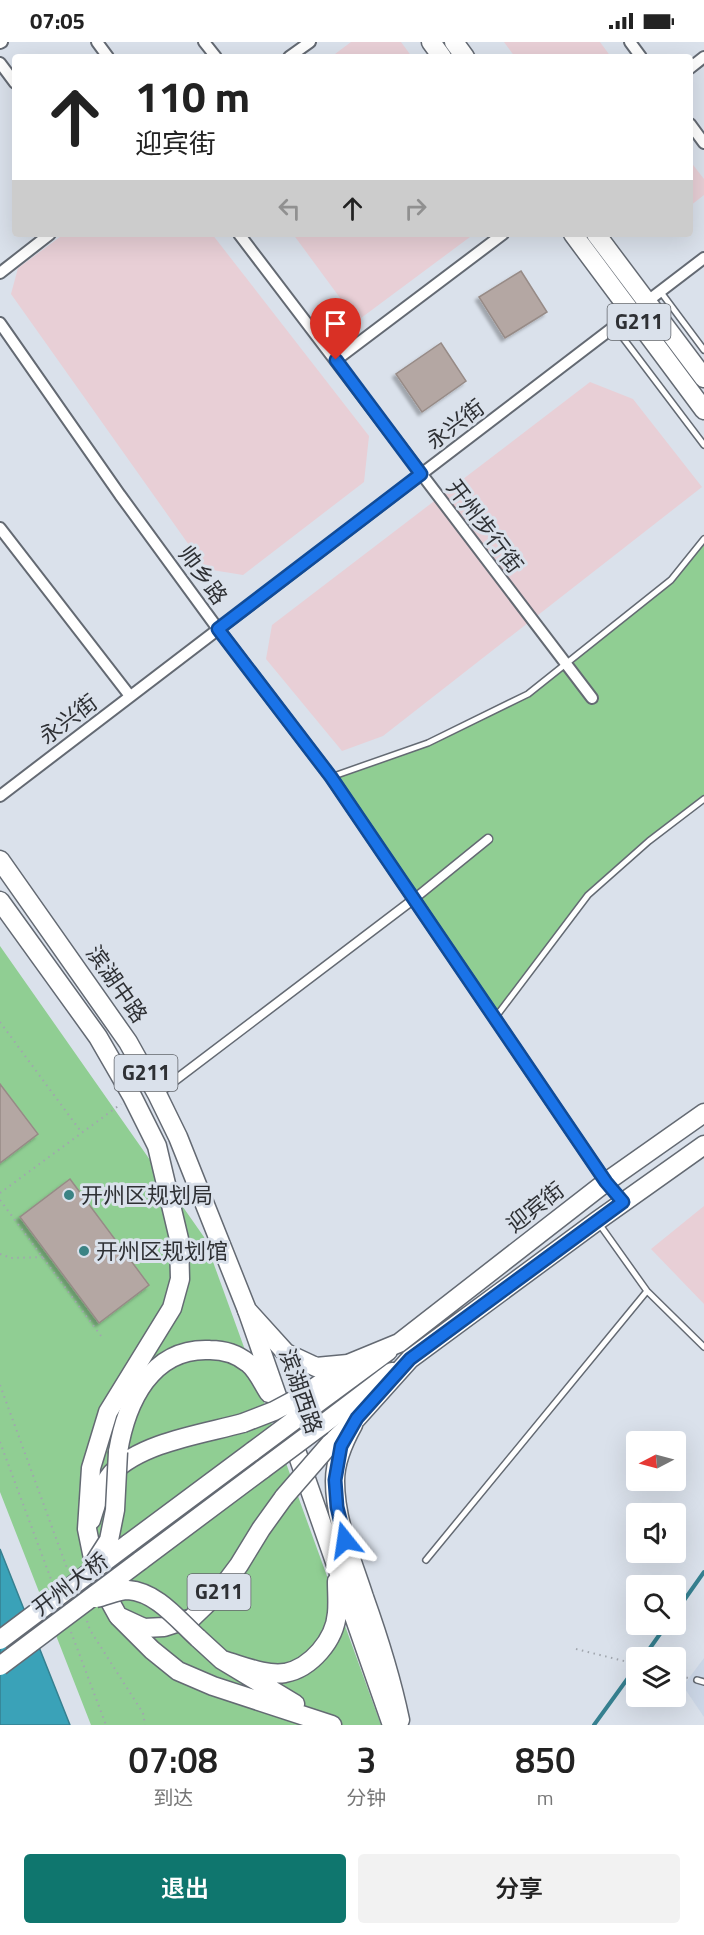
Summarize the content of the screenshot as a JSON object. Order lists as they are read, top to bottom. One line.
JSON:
{"streets":{"main road":["G211","滨湖中路","迎宾街","滨湖西路","开州大桥"],"street":["永兴街","开州步行街","帅乡路"]},"crossings":[["G211","永兴街"],["G211","帅乡路"],["G211","滨湖中路"],["G211","迎宾街"],["G211","滨湖西路"],["G211","开州大桥"],["永兴街","开州步行街"],["永兴街","帅乡路"],["帅乡路","迎宾街"],["滨湖中路","滨湖西路"]],"places":["开州区规划局","开州区规划馆"],"north":"left","page":{"status":"07:05","turn":["110 m","迎宾街"],"eta":["07:08","到达","3","分钟","850","m"],"buttons":["退出","分享"]}}
